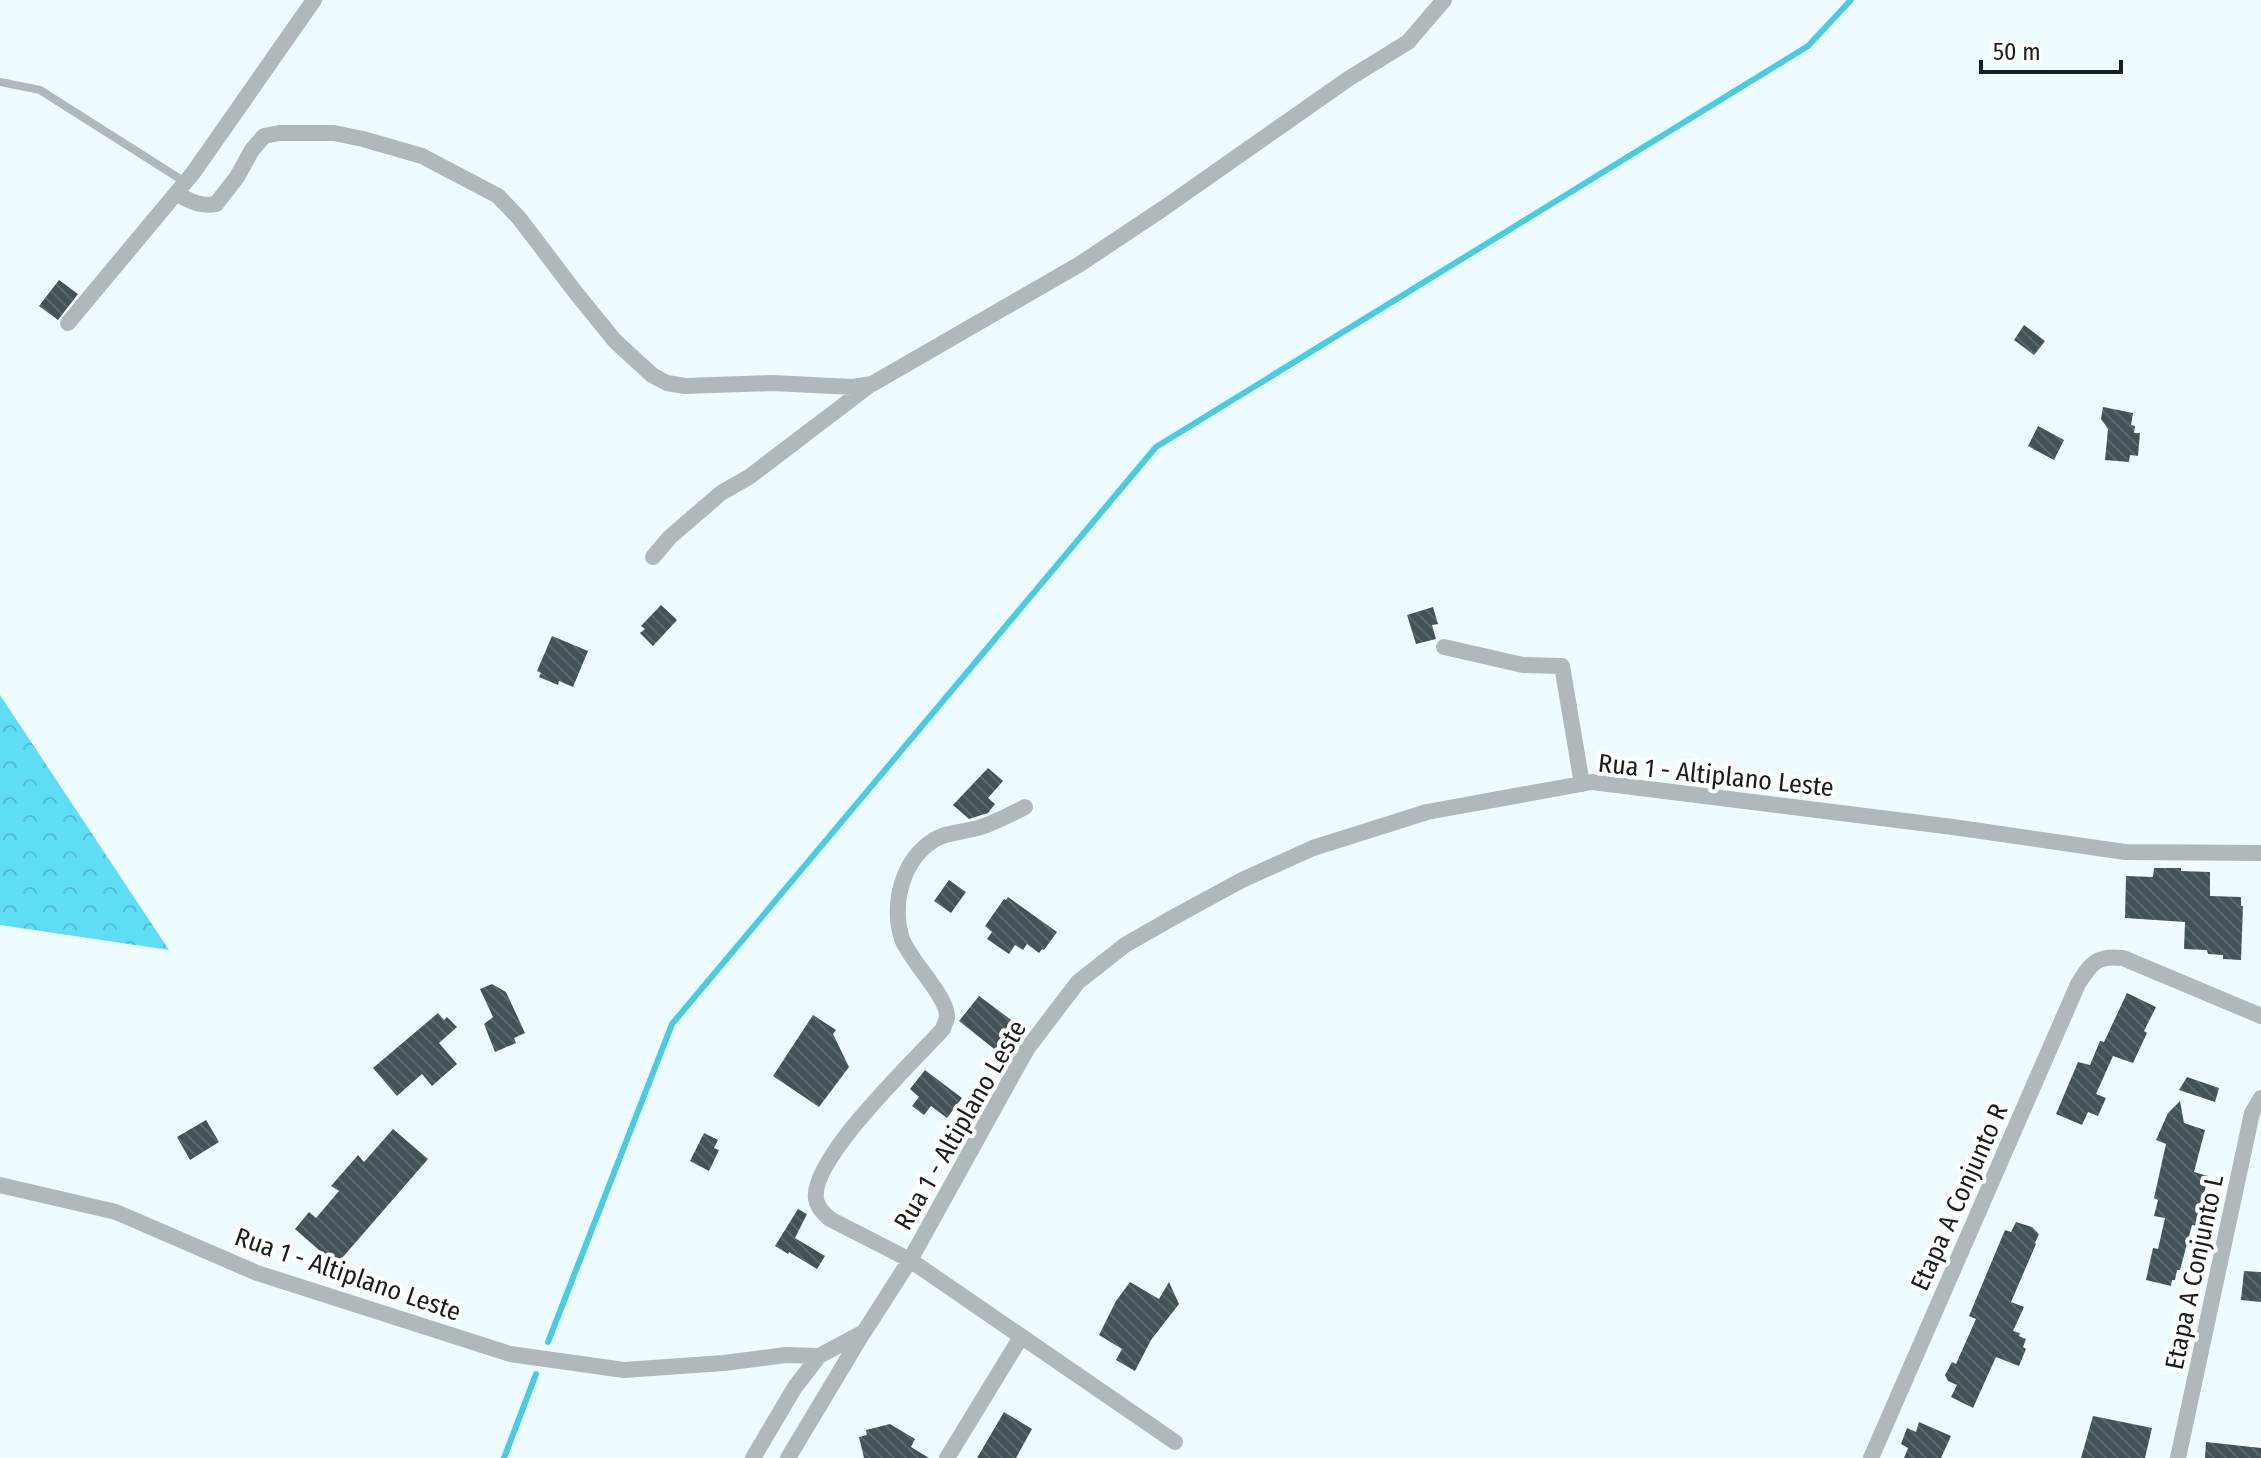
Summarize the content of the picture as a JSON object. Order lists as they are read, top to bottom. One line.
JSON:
{"streets":{"street":["Rua 1 - Altiplano Leste","Etapa A Conjunto R","Etapa A Conjunto L"]},"scale_bar":"50 m"}
